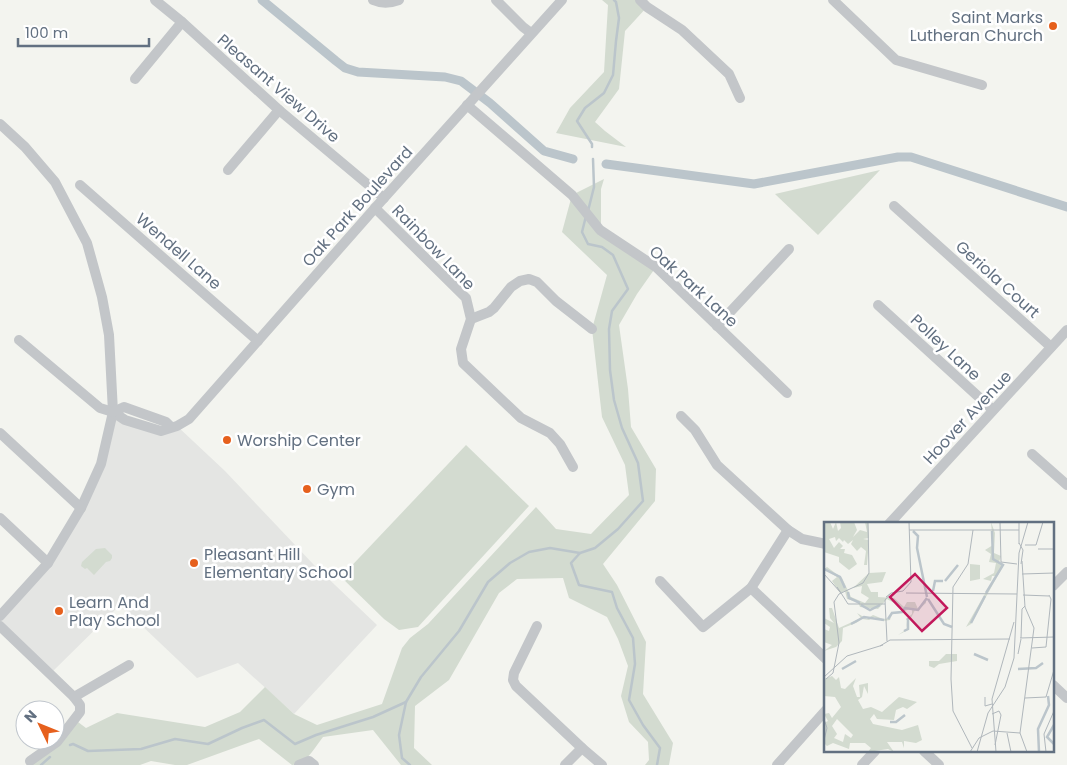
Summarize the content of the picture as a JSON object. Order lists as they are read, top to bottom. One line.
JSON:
{"streets":{"street":["Pleasant View Drive","Oak Park Boulevard","Rainbow Lane","Wendell Lane","Geriola Court","Oak Park Lane","Polley Lane","Hoover Avenue"]},"crossings":[["Pleasant View Drive","Oak Park Boulevard"],["Oak Park Boulevard","Rainbow Lane"],["Oak Park Boulevard","Wendell Lane"],["Oak Park Boulevard","Oak Park Lane"],["Geriola Court","Hoover Avenue"],["Polley Lane","Hoover Avenue"]],"places":["Saint Marks Lutheran Church","Worship Center","Gym","Pleasant Hill Elementary School","Learn And Play School"],"scale_bar":"100 m","north":"top left"}
